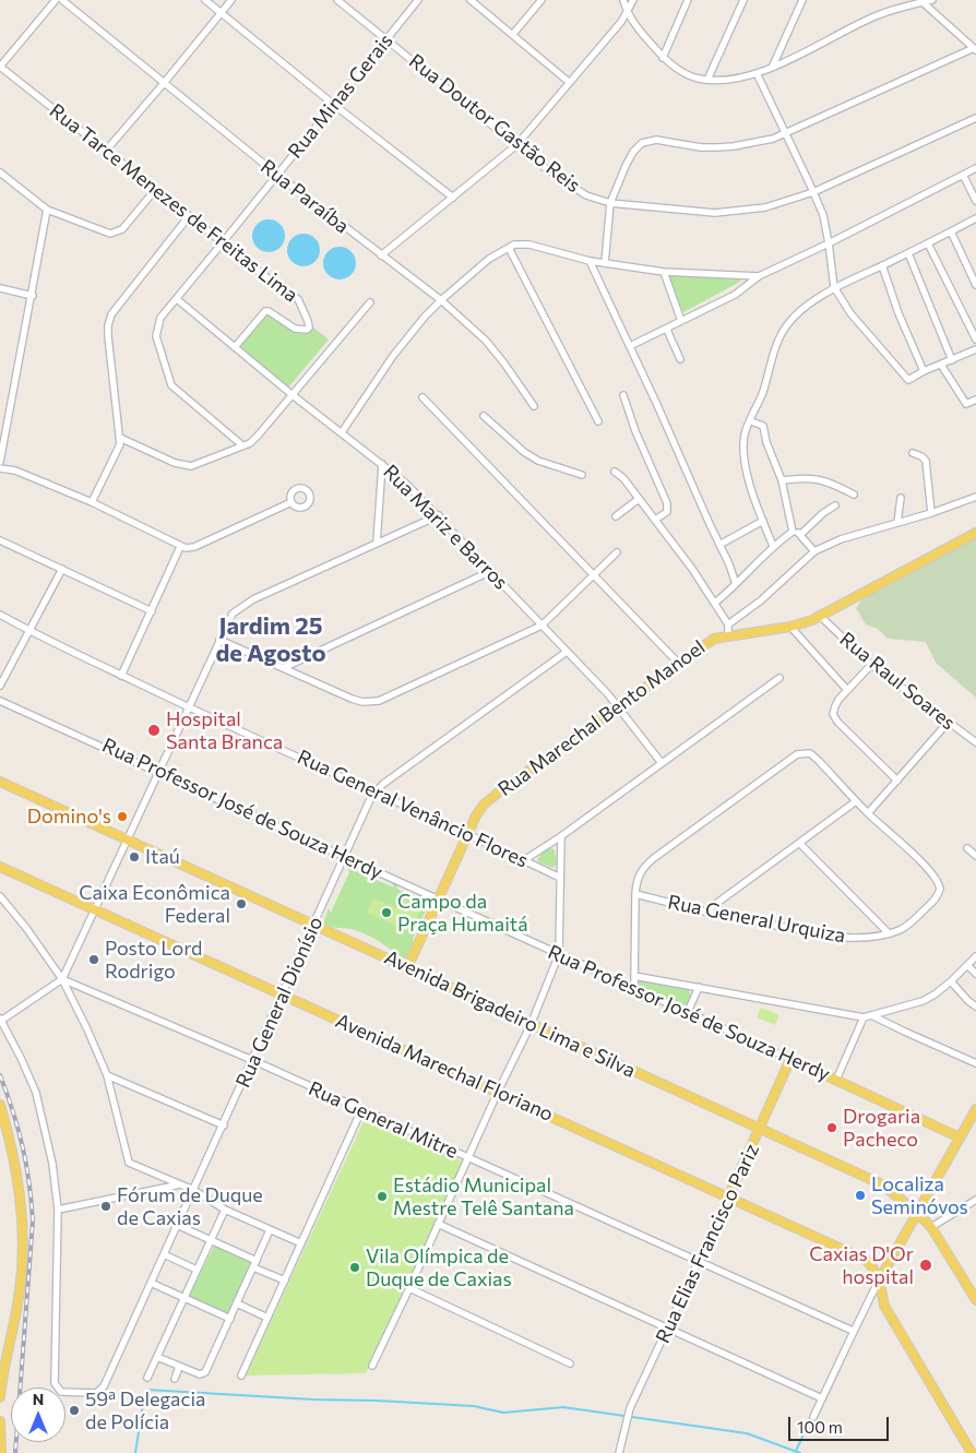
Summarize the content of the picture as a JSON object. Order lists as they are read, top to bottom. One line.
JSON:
{"streets":{"main road":["Rua Marechal Bento Manoel","Rua Professor José de Souza Herdy","Avenida Brigadeiro Lima e Silva","Avenida Marechal Floriano","Rua Elias Francisco Pariz"],"street":["Rua Minas Gerais","Rua Doutor Gastão Reis","Rua Paraíba","Rua Tarce Menezes de Freitas Lima","Rua Mariz e Barros","Rua Raul Soares","Rua General Venâncio Flores","Rua General Urquiza","Rua General Dionísio","Rua General Mitre"]},"crossings":[["Rua Minas Gerais","Rua Doutor Gastão Reis"],["Rua Minas Gerais","Rua Paraíba"],["Rua Minas Gerais","Rua Tarce Menezes de Freitas Lima"],["Rua Minas Gerais","Rua Mariz e Barros"],["Rua Tarce Menezes de Freitas Lima","Rua Mariz e Barros"],["Rua Mariz e Barros","Rua Marechal Bento Manoel"],["Rua Mariz e Barros","Rua General Dionísio"],["Rua Raul Soares","Rua Marechal Bento Manoel"],["Rua Marechal Bento Manoel","Rua Professor José de Souza Herdy"],["Rua Marechal Bento Manoel","Rua General Venâncio Flores"],["Rua Marechal Bento Manoel","Avenida Brigadeiro Lima e Silva"],["Rua Professor José de Souza Herdy","Rua General Dionísio"],["Rua Professor José de Souza Herdy","Rua Elias Francisco Pariz"],["Rua General Venâncio Flores","Rua General Dionísio"],["Rua General Dionísio","Avenida Brigadeiro Lima e Silva"],["Rua General Dionísio","Avenida Marechal Floriano"],["Rua General Dionísio","Rua General Mitre"],["Avenida Brigadeiro Lima e Silva","Rua Elias Francisco Pariz"],["Avenida Marechal Floriano","Rua Elias Francisco Pariz"],["Rua General Mitre","Rua Elias Francisco Pariz"]],"districts":["Jardim 25 de Agosto"],"places":["Hospital Santa Branca","Domino's","Itaú","Caixa Econômica Federal","Campo da Praça Humaitá","Posto Lord Rodrigo","Drogaria Pacheco","Localiza Seminóvos","Estádio Municipal Mestre Telê Santana","Fórum de Duque de Caxias","Caxias D'Or hospital","Vila Olímpica de Duque de Caxias","59ª Delegacia de Polícia"],"scale_bar":"100 m","north":"top"}
